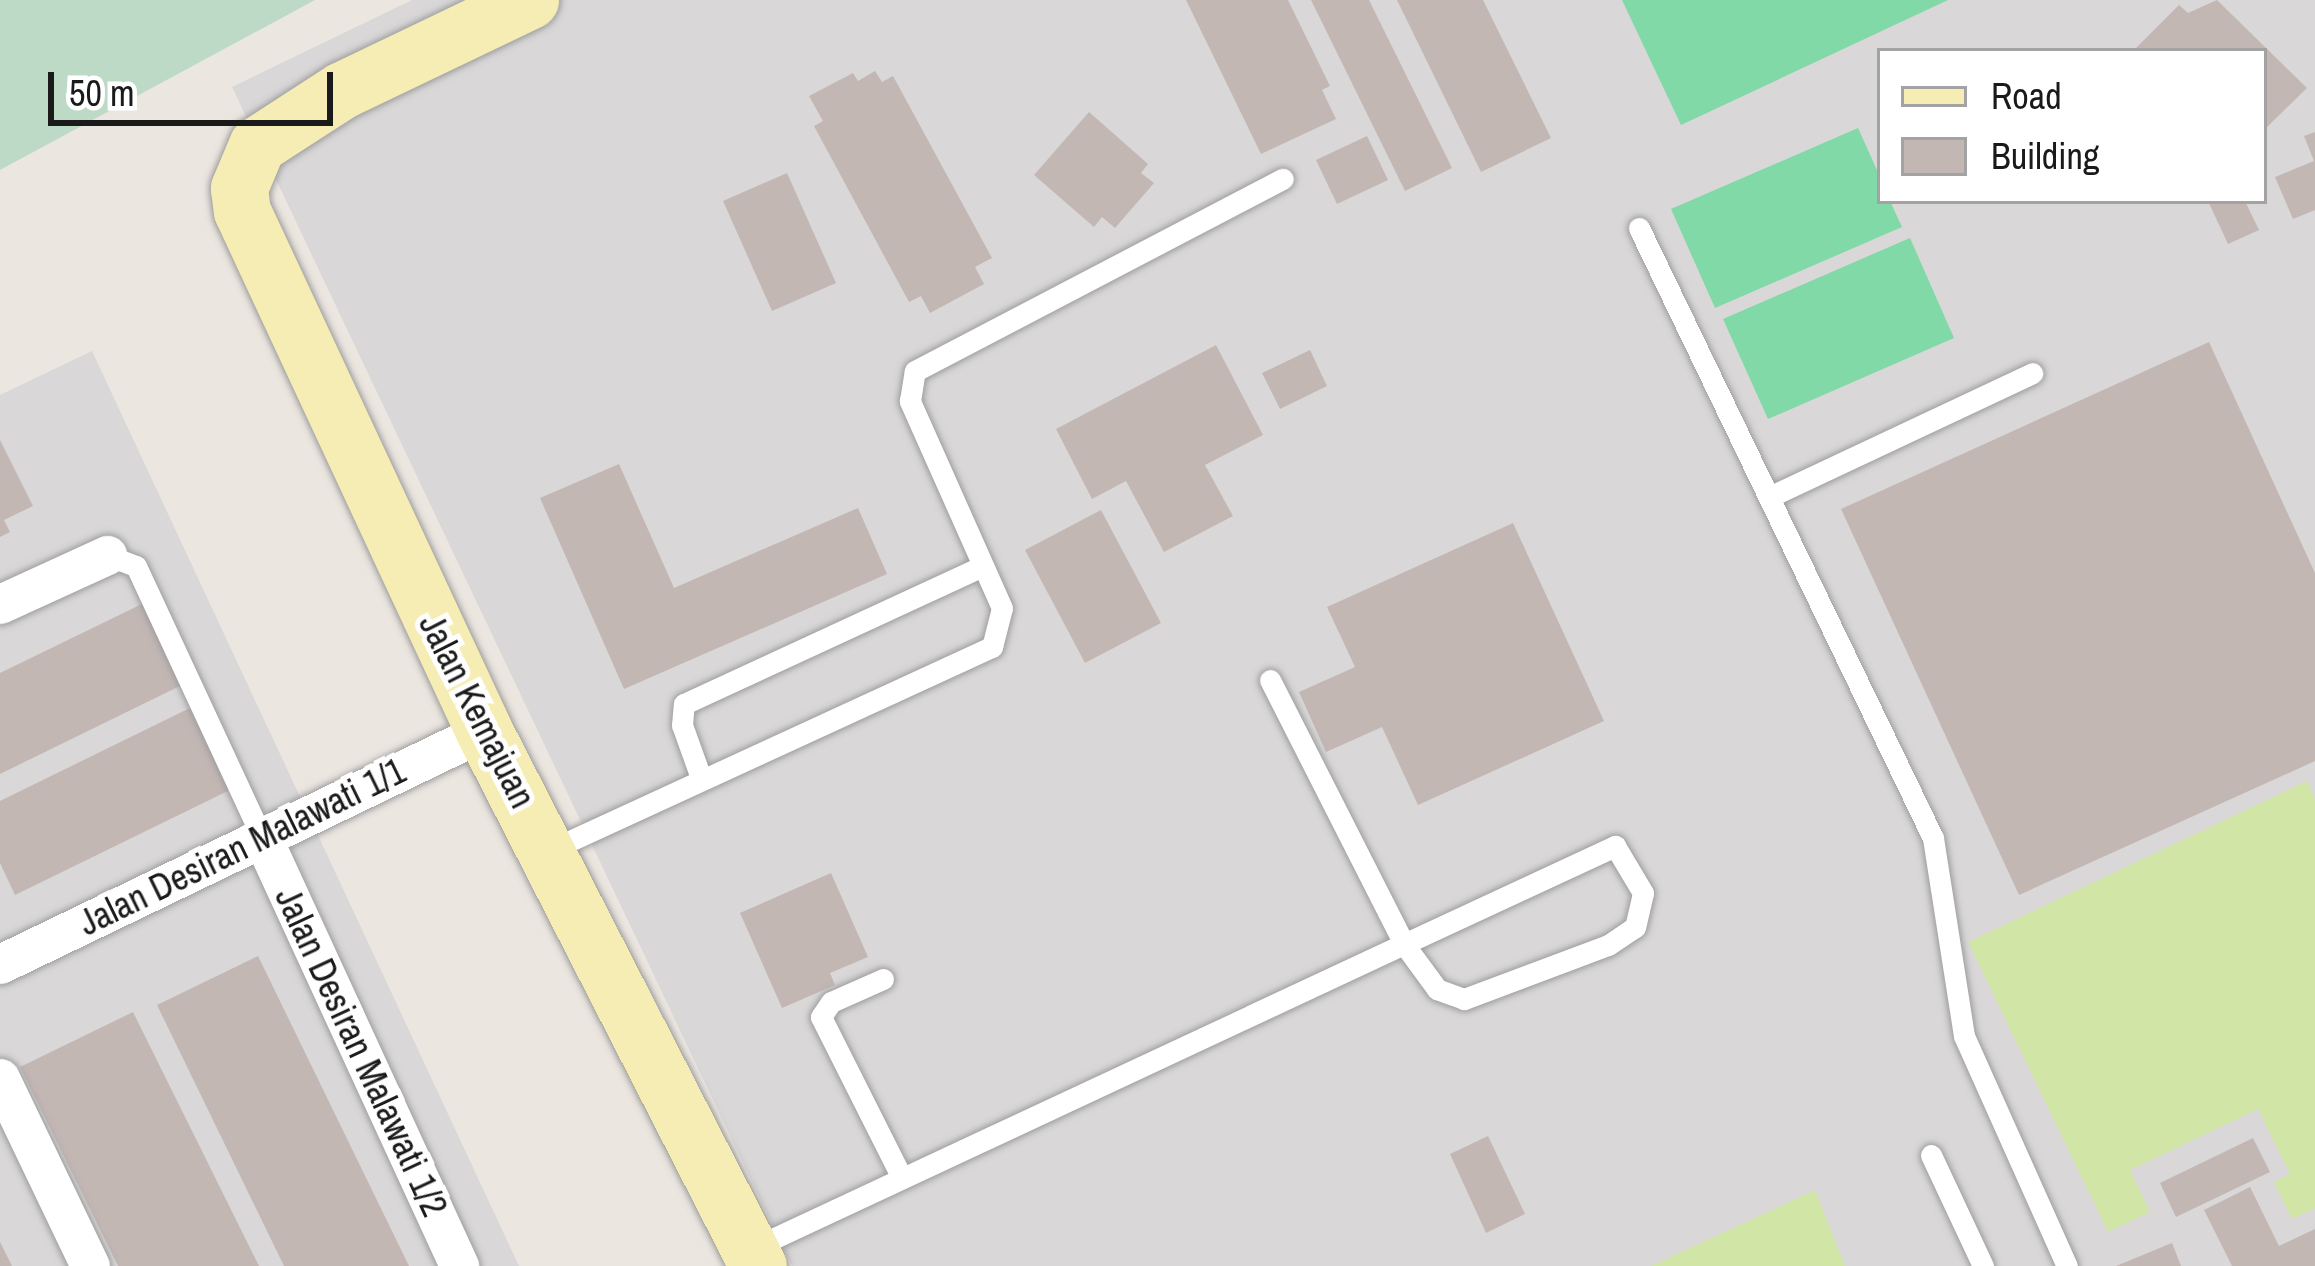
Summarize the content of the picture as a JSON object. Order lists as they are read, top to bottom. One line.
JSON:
{"streets":{"street":["Jalan Kemajuan","Jalan Desiran Malawati 1/1","Jalan Desiran Malawati 1/2"]},"crossings":[["Jalan Kemajuan","Jalan Desiran Malawati 1/1"],["Jalan Desiran Malawati 1/1","Jalan Desiran Malawati 1/2"]],"legend":["Road","Building"],"scale_bar":"50 m"}
